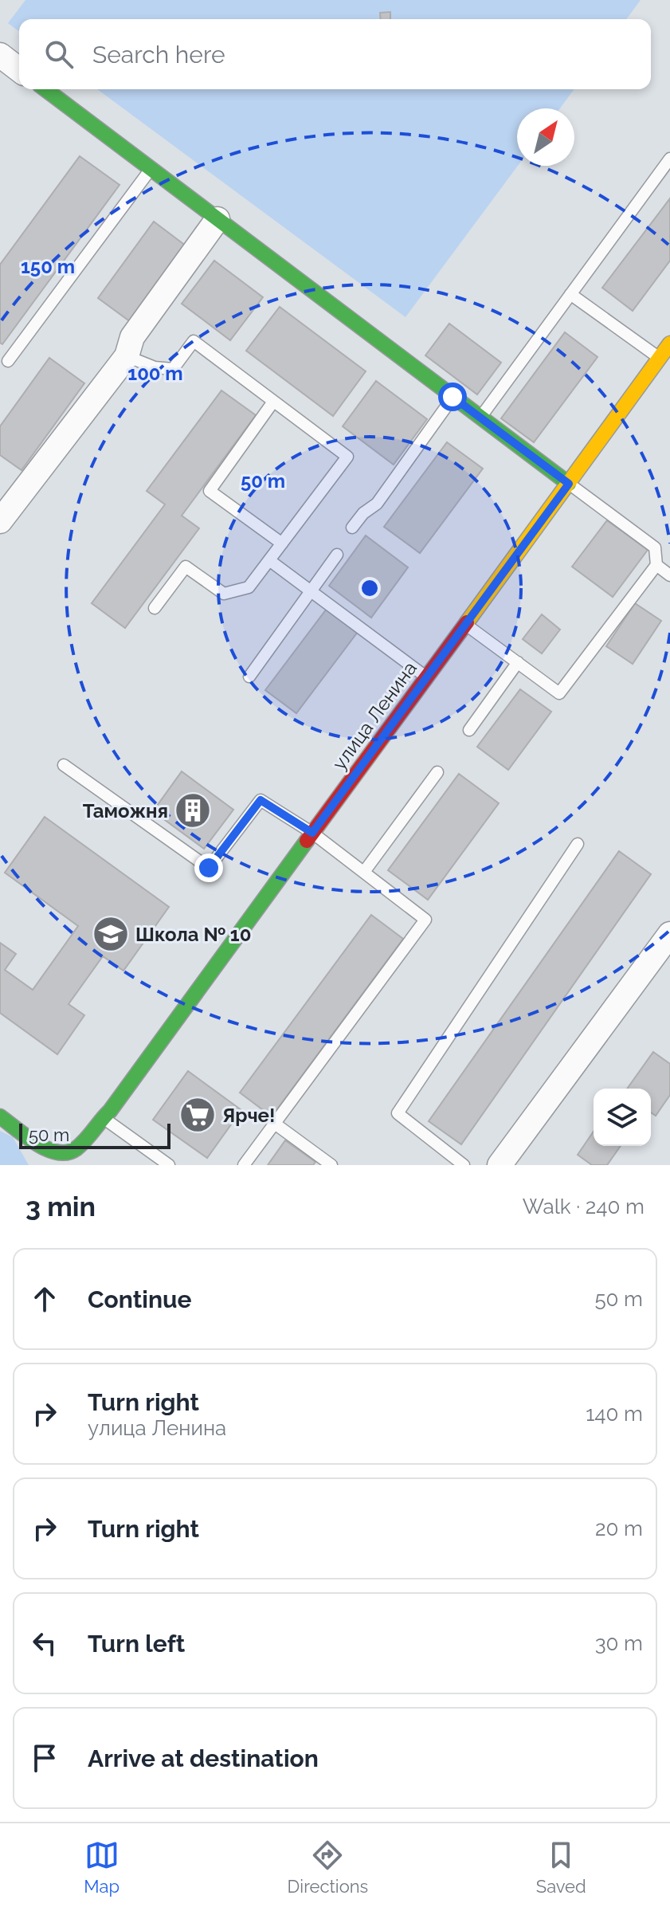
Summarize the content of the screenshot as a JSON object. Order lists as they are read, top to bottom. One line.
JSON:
{"streets":{"street":["улица Ленина"]},"places":{"building":["Таможня"],"school or university":["Школа № 10"],"supermarket":["Ярче!"]},"scale_bar":"50 m","north":"top right","page":{"search":"Search here","scale":"50 m","heading":["3 min","Walk · 240 m"],"list":[["Continue","50 m"],["Turn right","улица Ленина","140 m"],["Turn right","20 m"],["Turn left","30 m"],"Arrive at destination"],"nav":["Map","Directions","Saved"]},"rings":["150 m","100 m","50 m"]}
